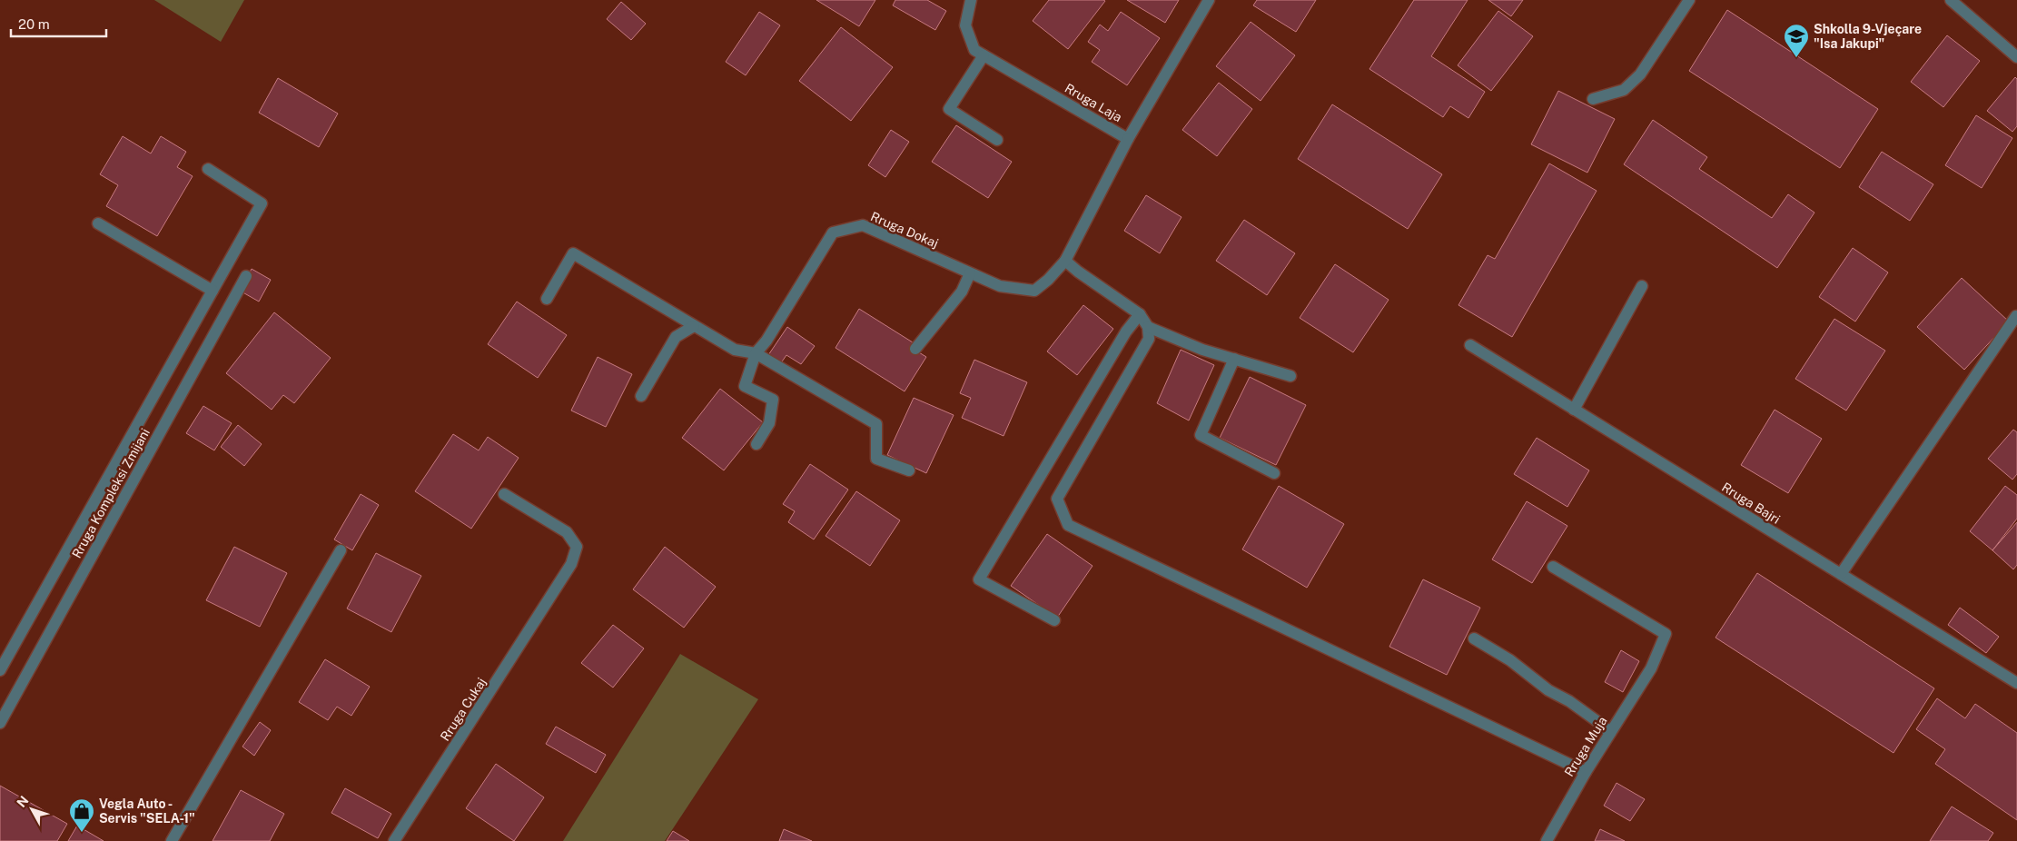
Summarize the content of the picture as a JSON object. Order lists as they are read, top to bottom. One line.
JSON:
{"streets":{"street":["Rruga Laja","Rruga Dokaj","Rruga Kompleksi Zmijani","Rruga Bajri","Rruga Cukaj","Rruga Muja"]},"crossings":[["Rruga Laja","Rruga Dokaj"]],"places":{"school or university":["Shkolla 9-Vjeçare \"Isa Jakupi\""],"shop":["Vegla Auto - Servis \"SELA-1\""]},"scale_bar":"20 m","north":"top left"}
